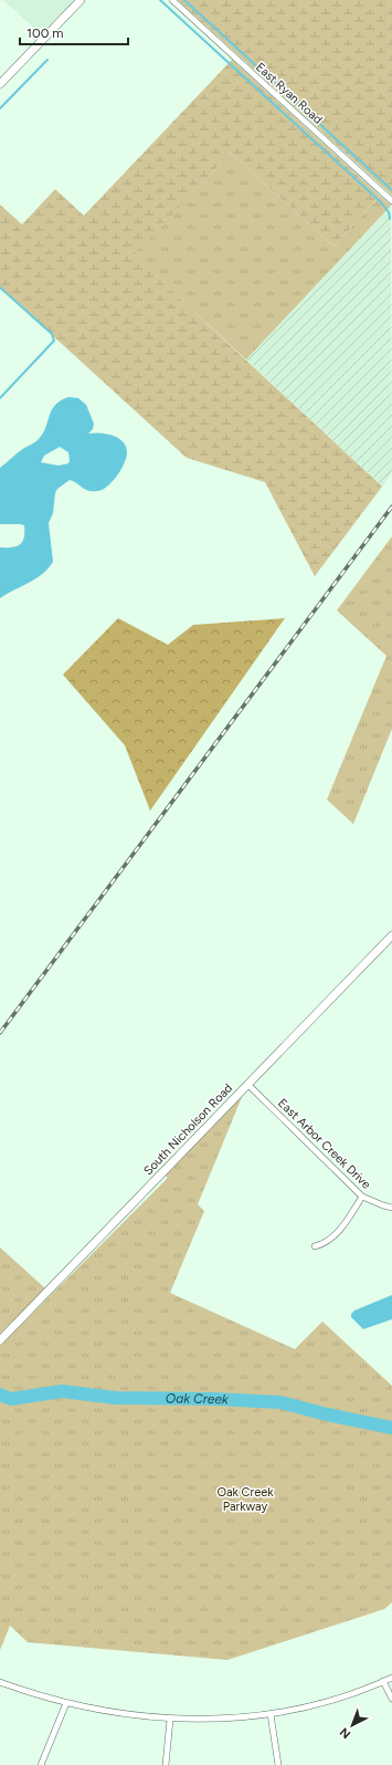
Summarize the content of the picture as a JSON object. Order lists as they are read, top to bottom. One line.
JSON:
{"streets":{"street":["East Ryan Road","South Nicholson Road","East Arbor Creek Drive"]},"crossings":[["South Nicholson Road","East Arbor Creek Drive"]],"water":["Oak Creek"],"parks":["Oak Creek Parkway"],"scale_bar":"100 m","north":"bottom left"}
